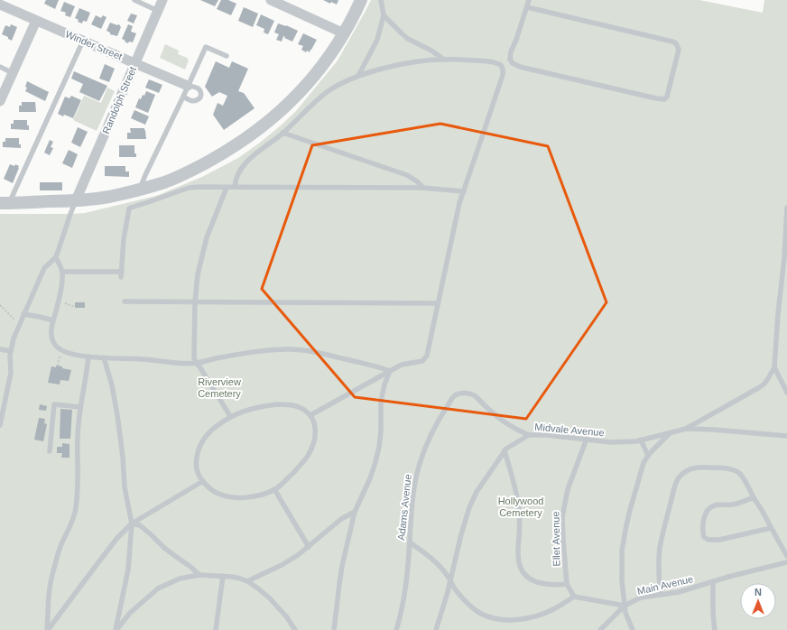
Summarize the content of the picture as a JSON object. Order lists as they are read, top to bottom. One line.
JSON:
{"streets":{"street":["Winder Street","Randolph Street"],"lane":["Midvale Avenue","Adams Avenue","Ellet Avenue","Main Avenue"]},"crossings":[["Winder Street","Randolph Street"],["Midvale Avenue","Adams Avenue"],["Midvale Avenue","Ellet Avenue"]],"parks":["Riverview Cemetery","Hollywood Cemetery"],"north":"top"}
